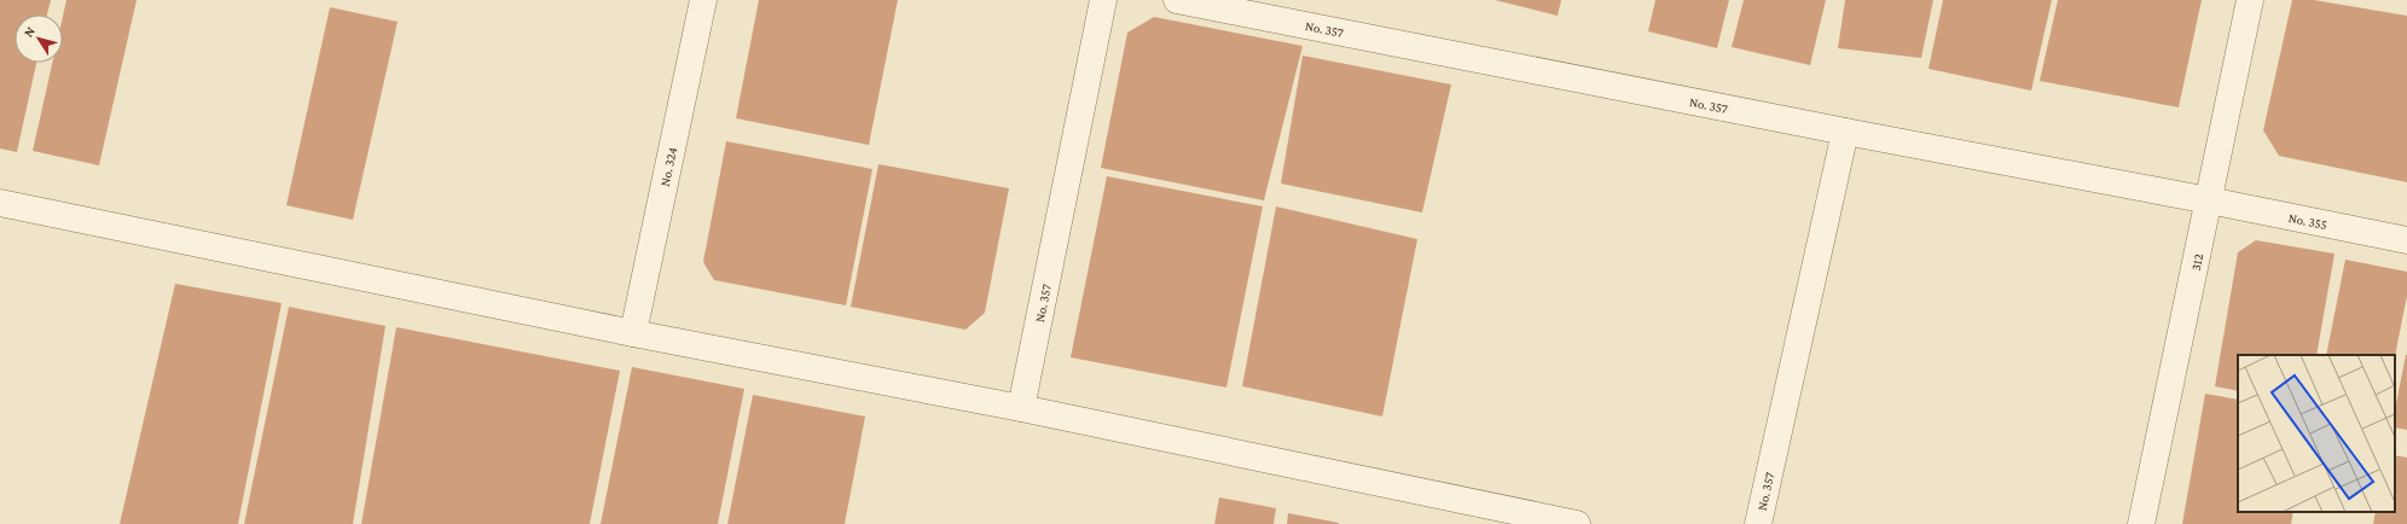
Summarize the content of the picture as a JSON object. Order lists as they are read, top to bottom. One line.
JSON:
{"streets":{"street":["No. 357","No. 324","No. 355","312"]},"crossings":[["No. 357","No. 355"],["No. 355","312"]],"north":"top left"}
